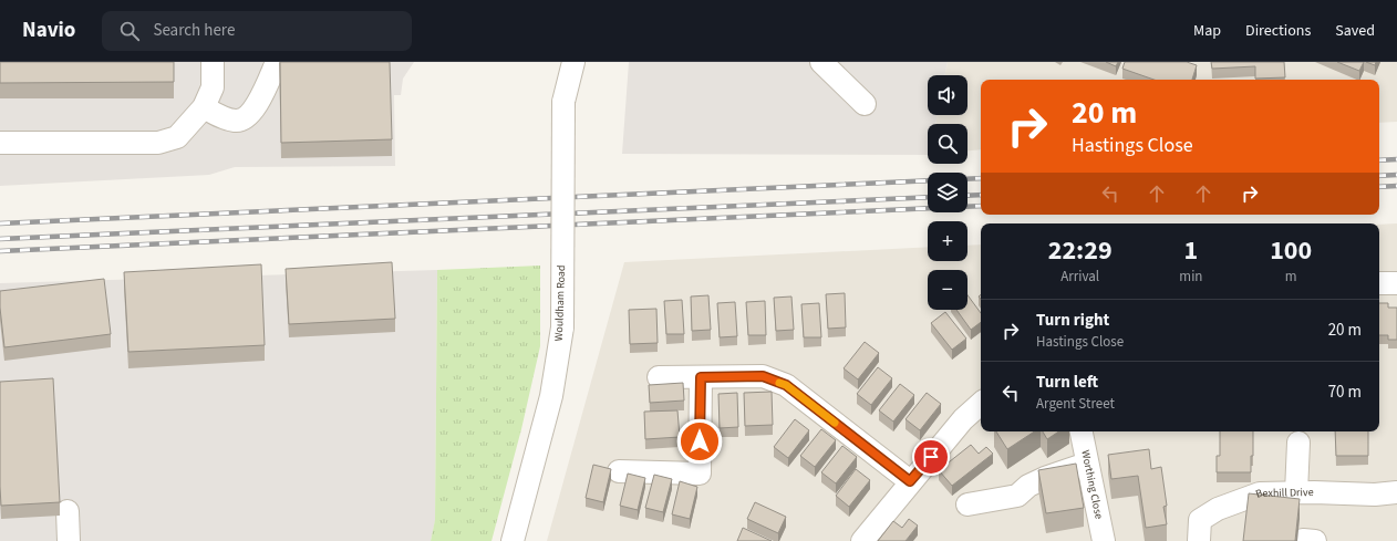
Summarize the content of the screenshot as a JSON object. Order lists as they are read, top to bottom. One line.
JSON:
{"streets":{"street":["Wouldham Road","Worthing Close","Bexhill Drive"]},"page":{"header":"Navio","search":"Search here","nav":["Map","Directions","Saved"],"map_buttons":["+","−"],"turn":["20 m","Hastings Close"],"eta":["22:29","Arrival","1","min","100","m"],"list":[{"name":"Turn right","note":"Hastings Close","value":"20 m"},{"name":"Turn left","note":"Argent Street","value":"70 m"}]}}
